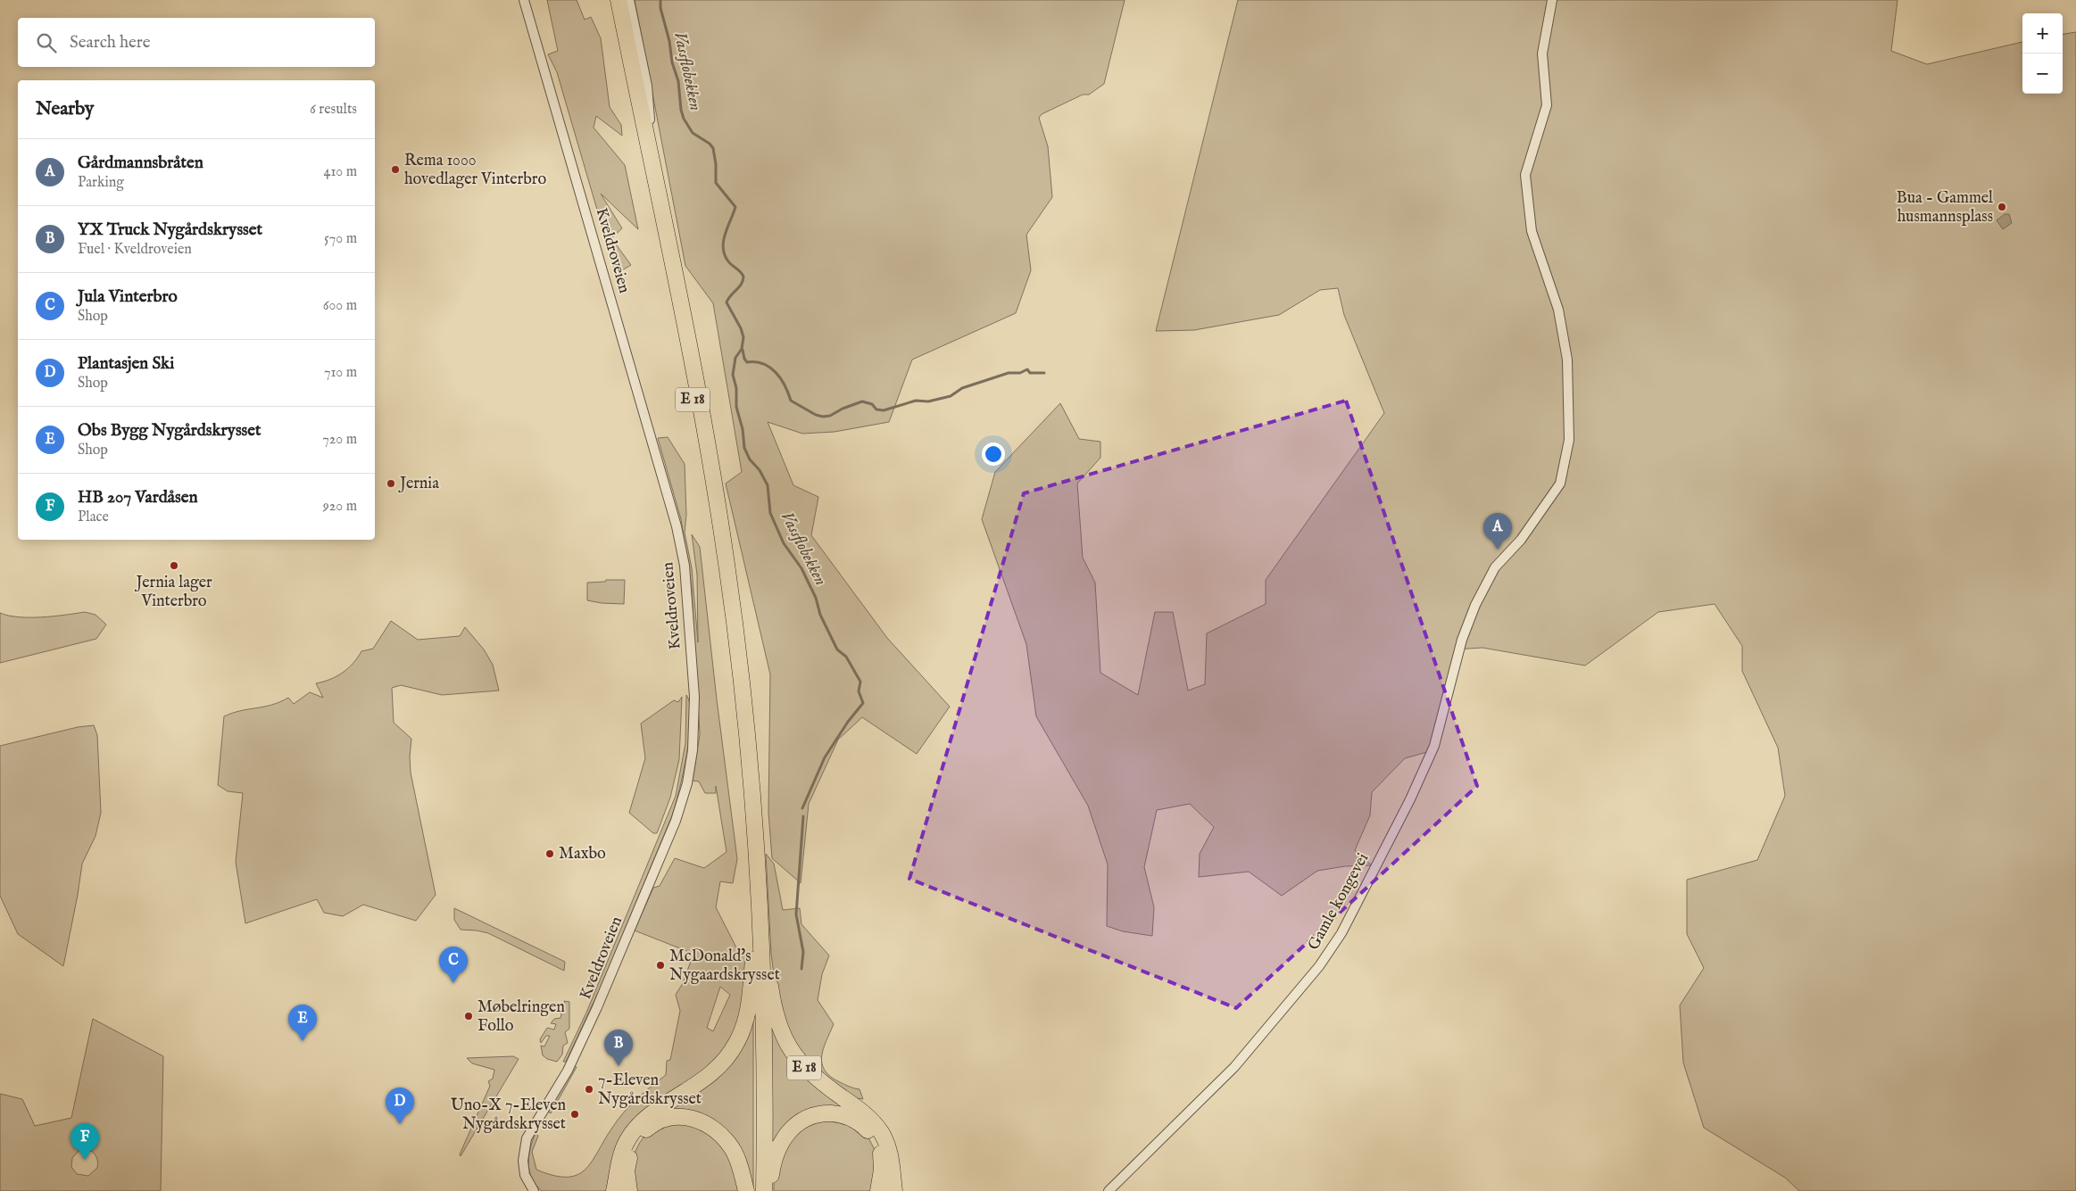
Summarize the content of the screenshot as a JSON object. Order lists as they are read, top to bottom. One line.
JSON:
{"streets":{"highway":["E 18"],"street":["Kveldroveien","Gamle kongevei"]},"water":["Vassflobekken"],"places":["Rema 1000 hovedlager Vinterbro","Bua - Gammel husmannsplass","Jernia","Jernia lager Vinterbro","Maxbo","McDonald's Nygaardskrysset","Møbelringen Follo","7-Eleven Nygårdskrysset","Uno-X 7-Eleven Nygårdskrysset"],"page":{"map_buttons":["+","−"],"search":"Search here","heading":["Nearby","6 results"],"list":[{"mark":"A","name":"Gårdmannsbråten","note":"Parking","value":"410 m"},{"mark":"B","name":"YX Truck Nygårdskrysset","note":"Fuel · Kveldroveien","value":"570 m"},{"mark":"C","name":"Jula Vinterbro","note":"Shop","value":"600 m"},{"mark":"D","name":"Plantasjen Ski","note":"Shop","value":"710 m"},{"mark":"E","name":"Obs Bygg Nygårdskrysset","note":"Shop","value":"720 m"},{"mark":"F","name":"HB 207 Vardåsen","note":"Place","value":"920 m"}],"pins":["A","C","E","B","D","F"]}}
